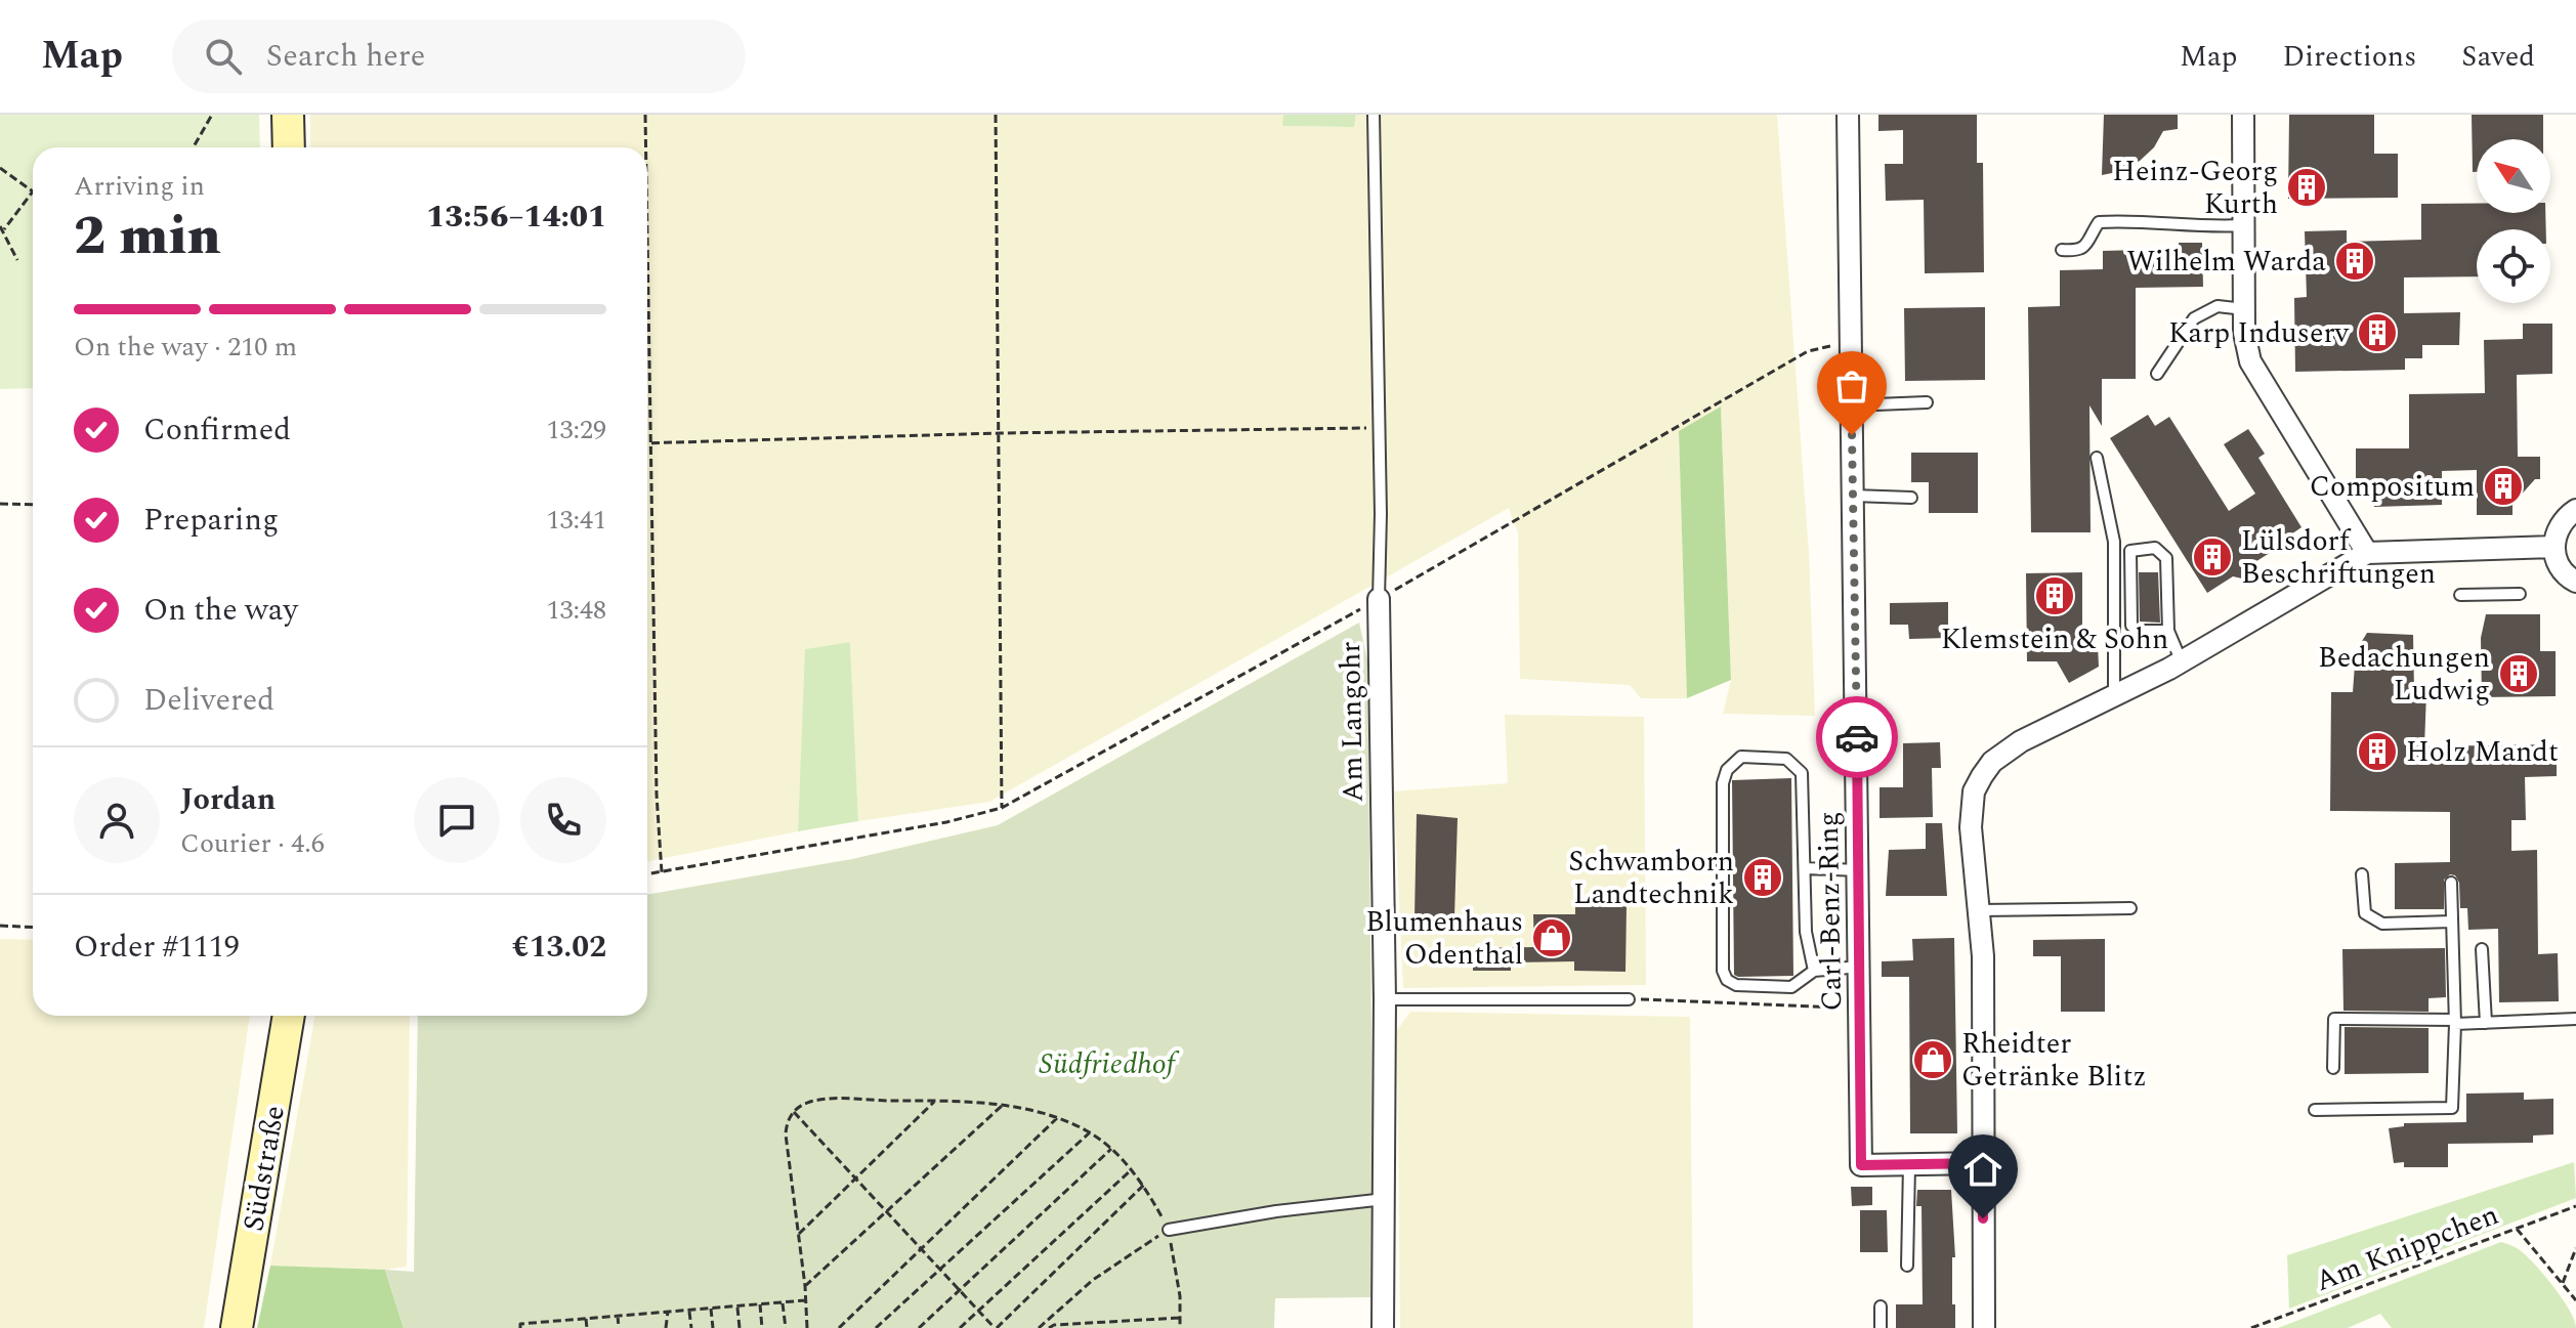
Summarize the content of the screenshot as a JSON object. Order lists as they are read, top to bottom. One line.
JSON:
{"streets":{"street":["Am Langohr","Carl-Benz-Ring","Südstraße"],"path":["Am Knippchen"]},"parks":["Südfriedhof"],"places":{"building":["Heinz-Georg Kurth","Wilhelm Warda","Karp Induserv","Compositum","Lülsdorf Beschriftungen","Klemstein & Sohn","Bedachungen Ludwig","Holz Mandt","Schwamborn Landtechnik"],"shop":["Blumenhaus Odenthal","Rheidter Getränke Blitz"]},"north":"top left","page":{"header":"Map","search":"Search here","nav":["Map","Directions","Saved"],"heading":["2 min","Arriving in","13:56–14:01"],"panel":["Jordan","Courier · 4.6","Order #1119","€13.02"],"bar":"On the way · 210 m","list":[["Confirmed","13:29"],["Preparing","13:41"],["On the way","13:48"],"Delivered"]}}
